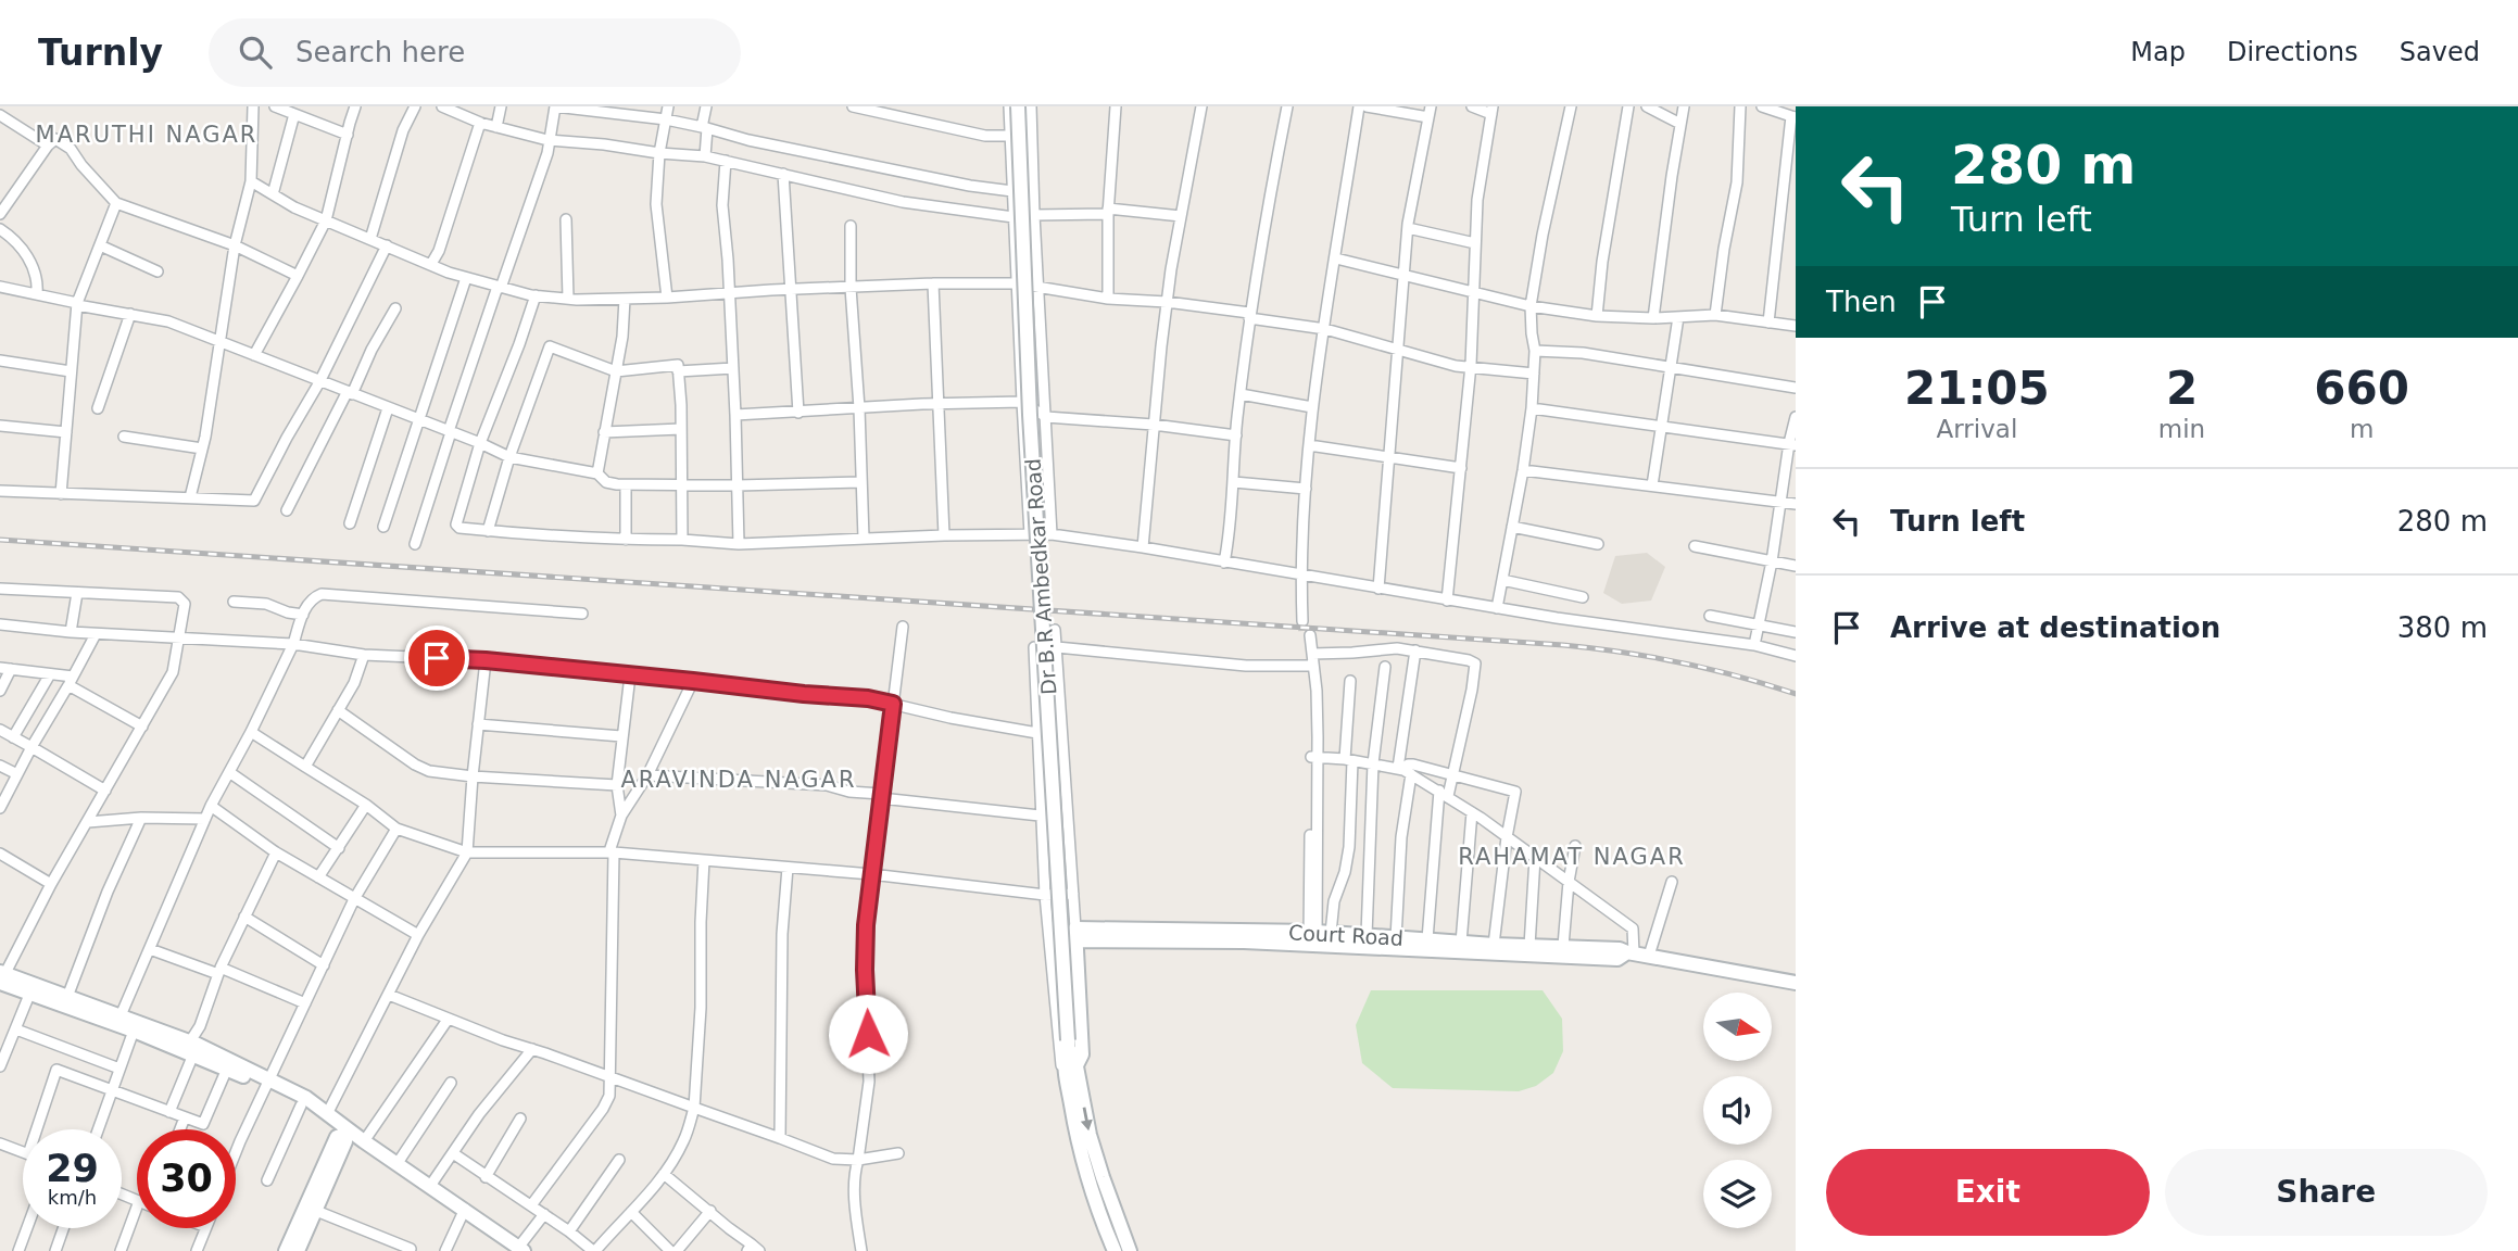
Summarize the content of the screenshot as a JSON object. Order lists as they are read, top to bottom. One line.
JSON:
{"streets":{"street":["Dr B.R Ambedkar Road","Court Road"]},"districts":["MARUTHI NAGAR","ARAVINDA NAGAR","RAHAMAT NAGAR"],"north":"right","page":{"header":"Turnly","search":"Search here","nav":["Map","Directions","Saved"],"turn":["280 m","Turn left"],"then":"Then","eta":["21:05","Arrival","2","min","660","m"],"list":[{"name":"Turn left","value":"280 m"},{"name":"Arrive at destination","value":"380 m"}],"speed":"29 km/h","limit":"30","buttons":["Exit","Share"]}}
